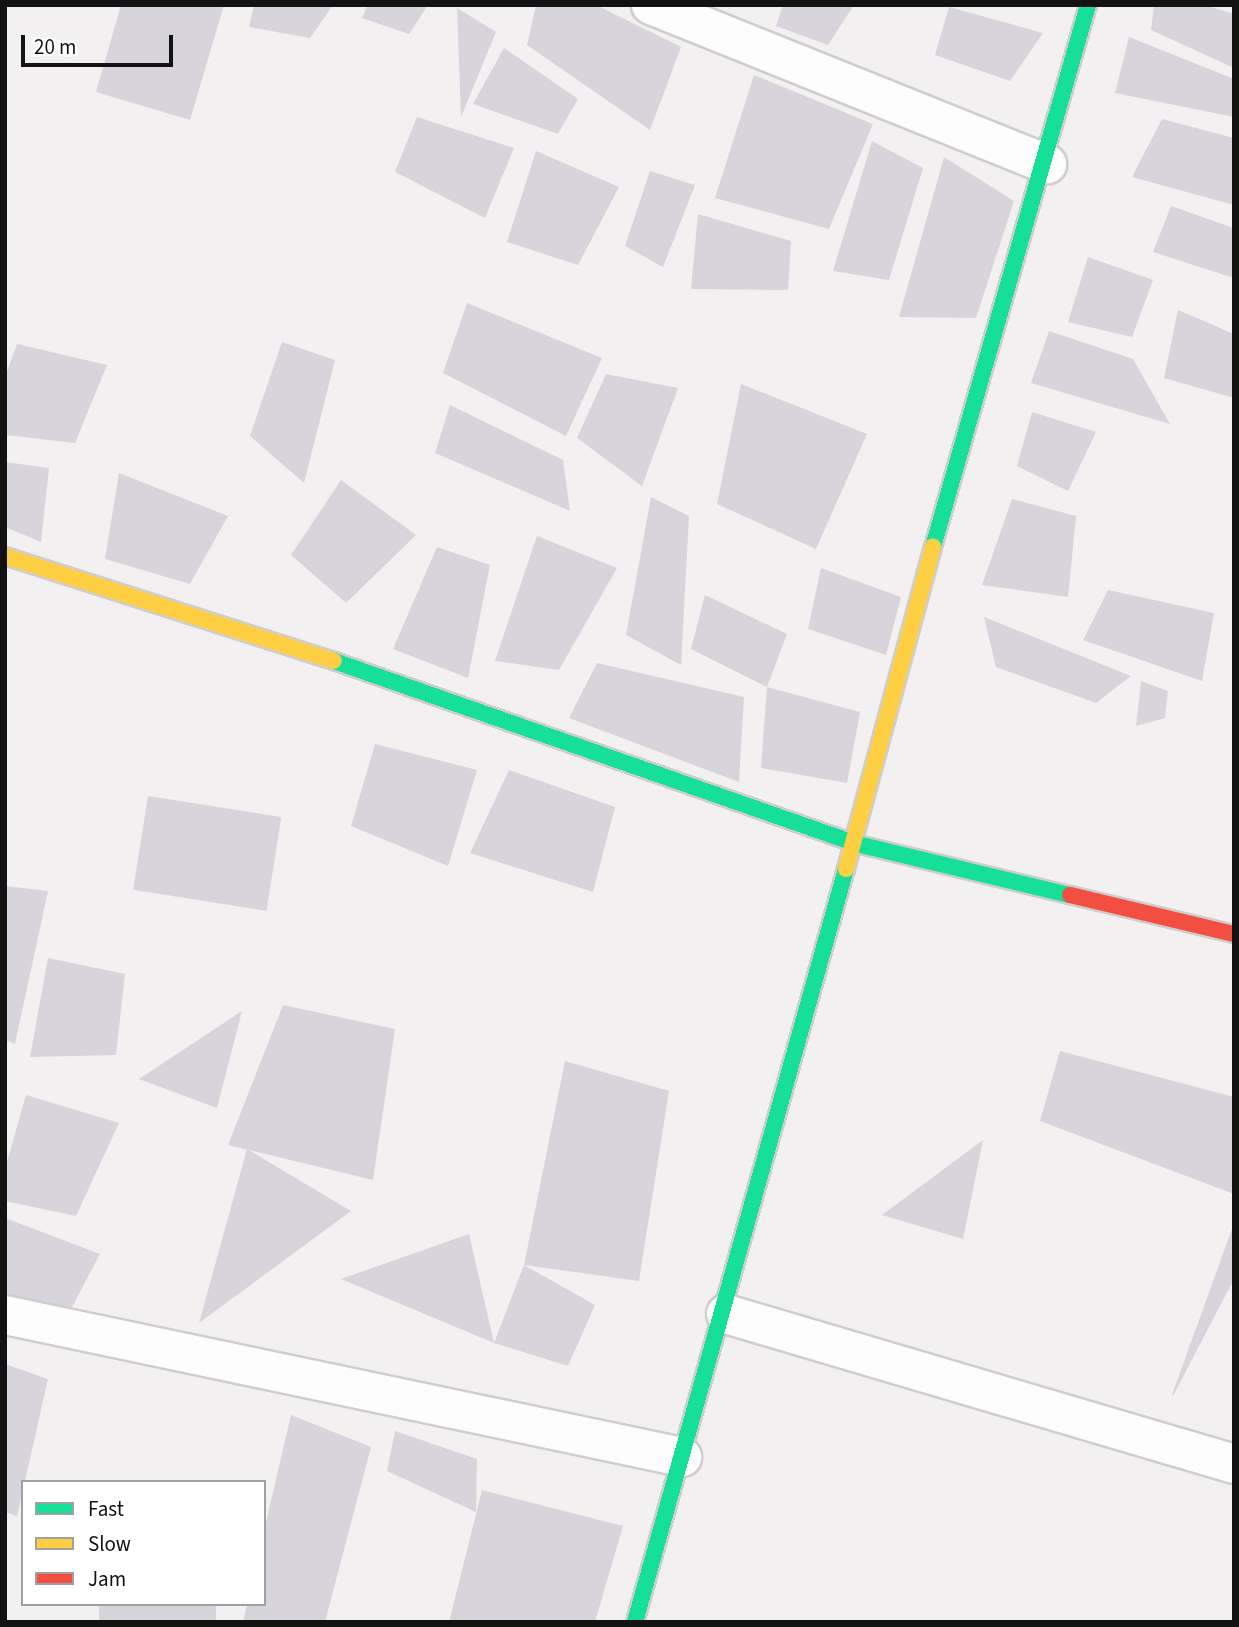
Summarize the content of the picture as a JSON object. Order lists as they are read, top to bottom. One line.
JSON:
{"legend":["Fast","Slow","Jam"],"scale_bar":"20 m"}
